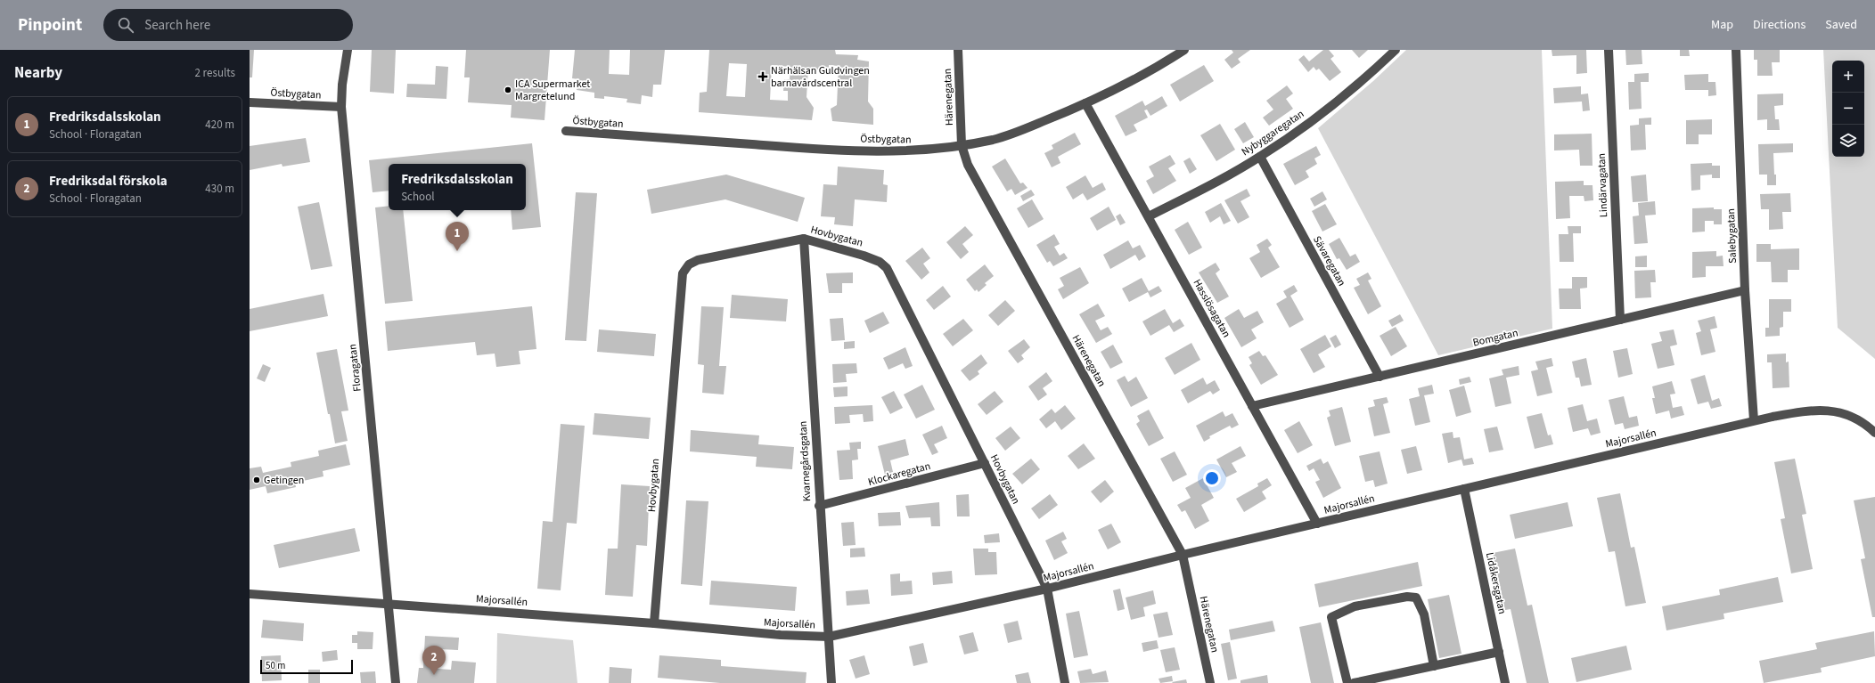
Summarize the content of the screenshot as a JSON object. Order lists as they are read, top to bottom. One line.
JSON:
{"streets":{"street":["Östbygatan","Härenegatan","Nybyggaregatan","Lindärvagatan","Hovbygatan","Salebygatan","Sävaregatan","Hasslösagatan","Bomgatan","Floragatan","Majorsallén","Kvarnegårdsgatan","Klockaregatan","Lidåkersgatan"]},"crossings":[["Östbygatan","Härenegatan"],["Östbygatan","Hasslösagatan"],["Östbygatan","Floragatan"],["Härenegatan","Majorsallén"],["Nybyggaregatan","Sävaregatan"],["Nybyggaregatan","Hasslösagatan"],["Lindärvagatan","Bomgatan"],["Hovbygatan","Majorsallén"],["Hovbygatan","Kvarnegårdsgatan"],["Hovbygatan","Klockaregatan"],["Salebygatan","Bomgatan"],["Salebygatan","Majorsallén"],["Sävaregatan","Bomgatan"],["Hasslösagatan","Bomgatan"],["Hasslösagatan","Majorsallén"],["Floragatan","Majorsallén"],["Majorsallén","Kvarnegårdsgatan"],["Majorsallén","Lidåkersgatan"],["Kvarnegårdsgatan","Klockaregatan"]],"places":{"health":["Närhälsan Guldvingen barnavårdscentral"],"other":["ICA Supermarket Margretelund","Getingen"]},"scale_bar":"50 m","page":{"header":"Pinpoint","search":"Search here","nav":["Map","Directions","Saved"],"heading":["Nearby","2 results"],"map_buttons":["+","−"],"list":[{"mark":"1","name":"Fredriksdalsskolan","note":"School · Floragatan","value":"420 m"},{"mark":"2","name":"Fredriksdal förskola","note":"School · Floragatan","value":"430 m"}],"popup":["Fredriksdalsskolan","School"],"pins":["1","2"],"scale":"50 m"}}
